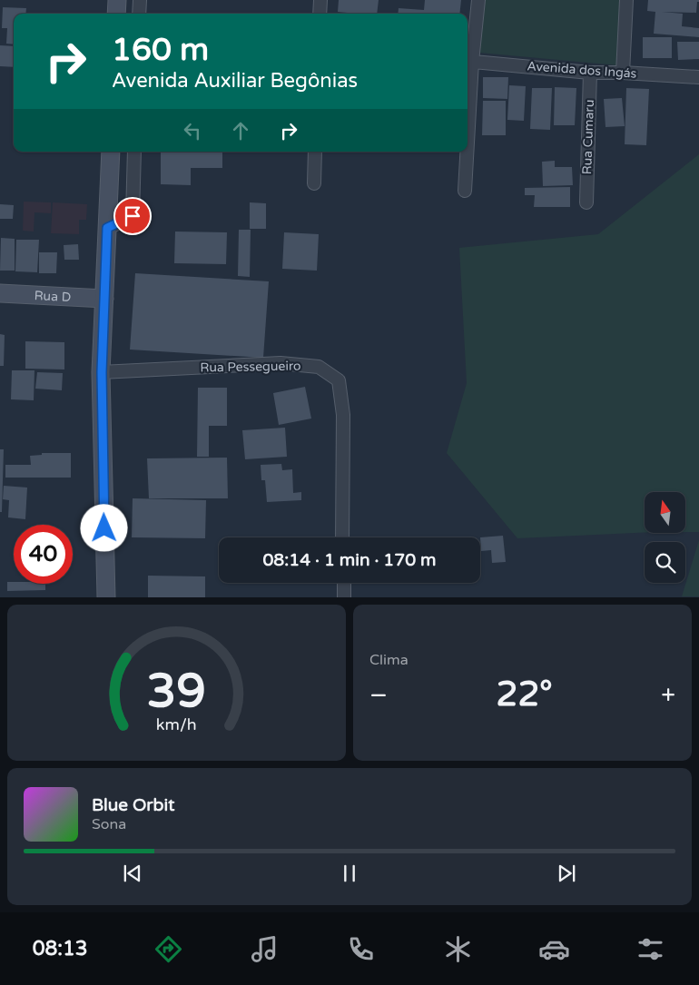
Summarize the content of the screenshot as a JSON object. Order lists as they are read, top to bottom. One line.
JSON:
{"streets":{"street":["Avenida dos Ingás","Rua Cumaru","Rua D","Rua Pessegueiro"]},"crossings":[["Avenida dos Ingás","Rua Cumaru"]],"north":"top","page":{"turn":["160 m","Avenida Auxiliar Begônias"],"limit":"40","trip":"08:14 · 1 min · 170 m","tile":"Clima","heat":["−","22°","+"],"song":["Blue Orbit","Sona"],"tabs":"08:13","gauge":["39","km/h"]}}
